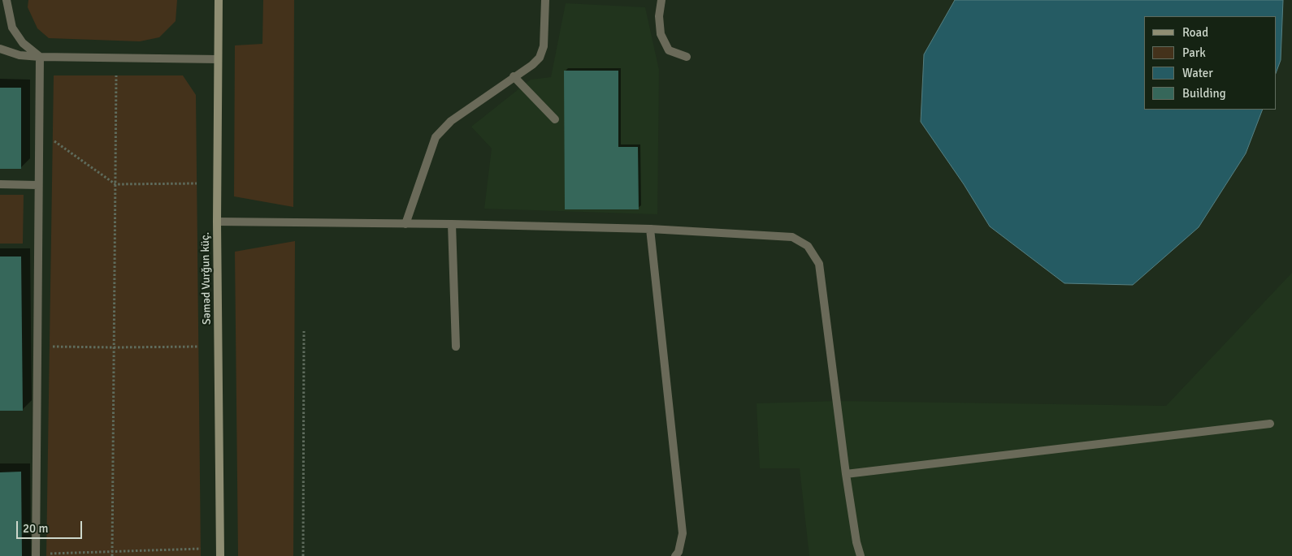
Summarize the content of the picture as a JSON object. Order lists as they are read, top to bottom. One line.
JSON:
{"streets":{"main road":["Səməd Vurğun küç."]},"legend":["Road","Park","Water","Building"],"scale_bar":"20 m"}
